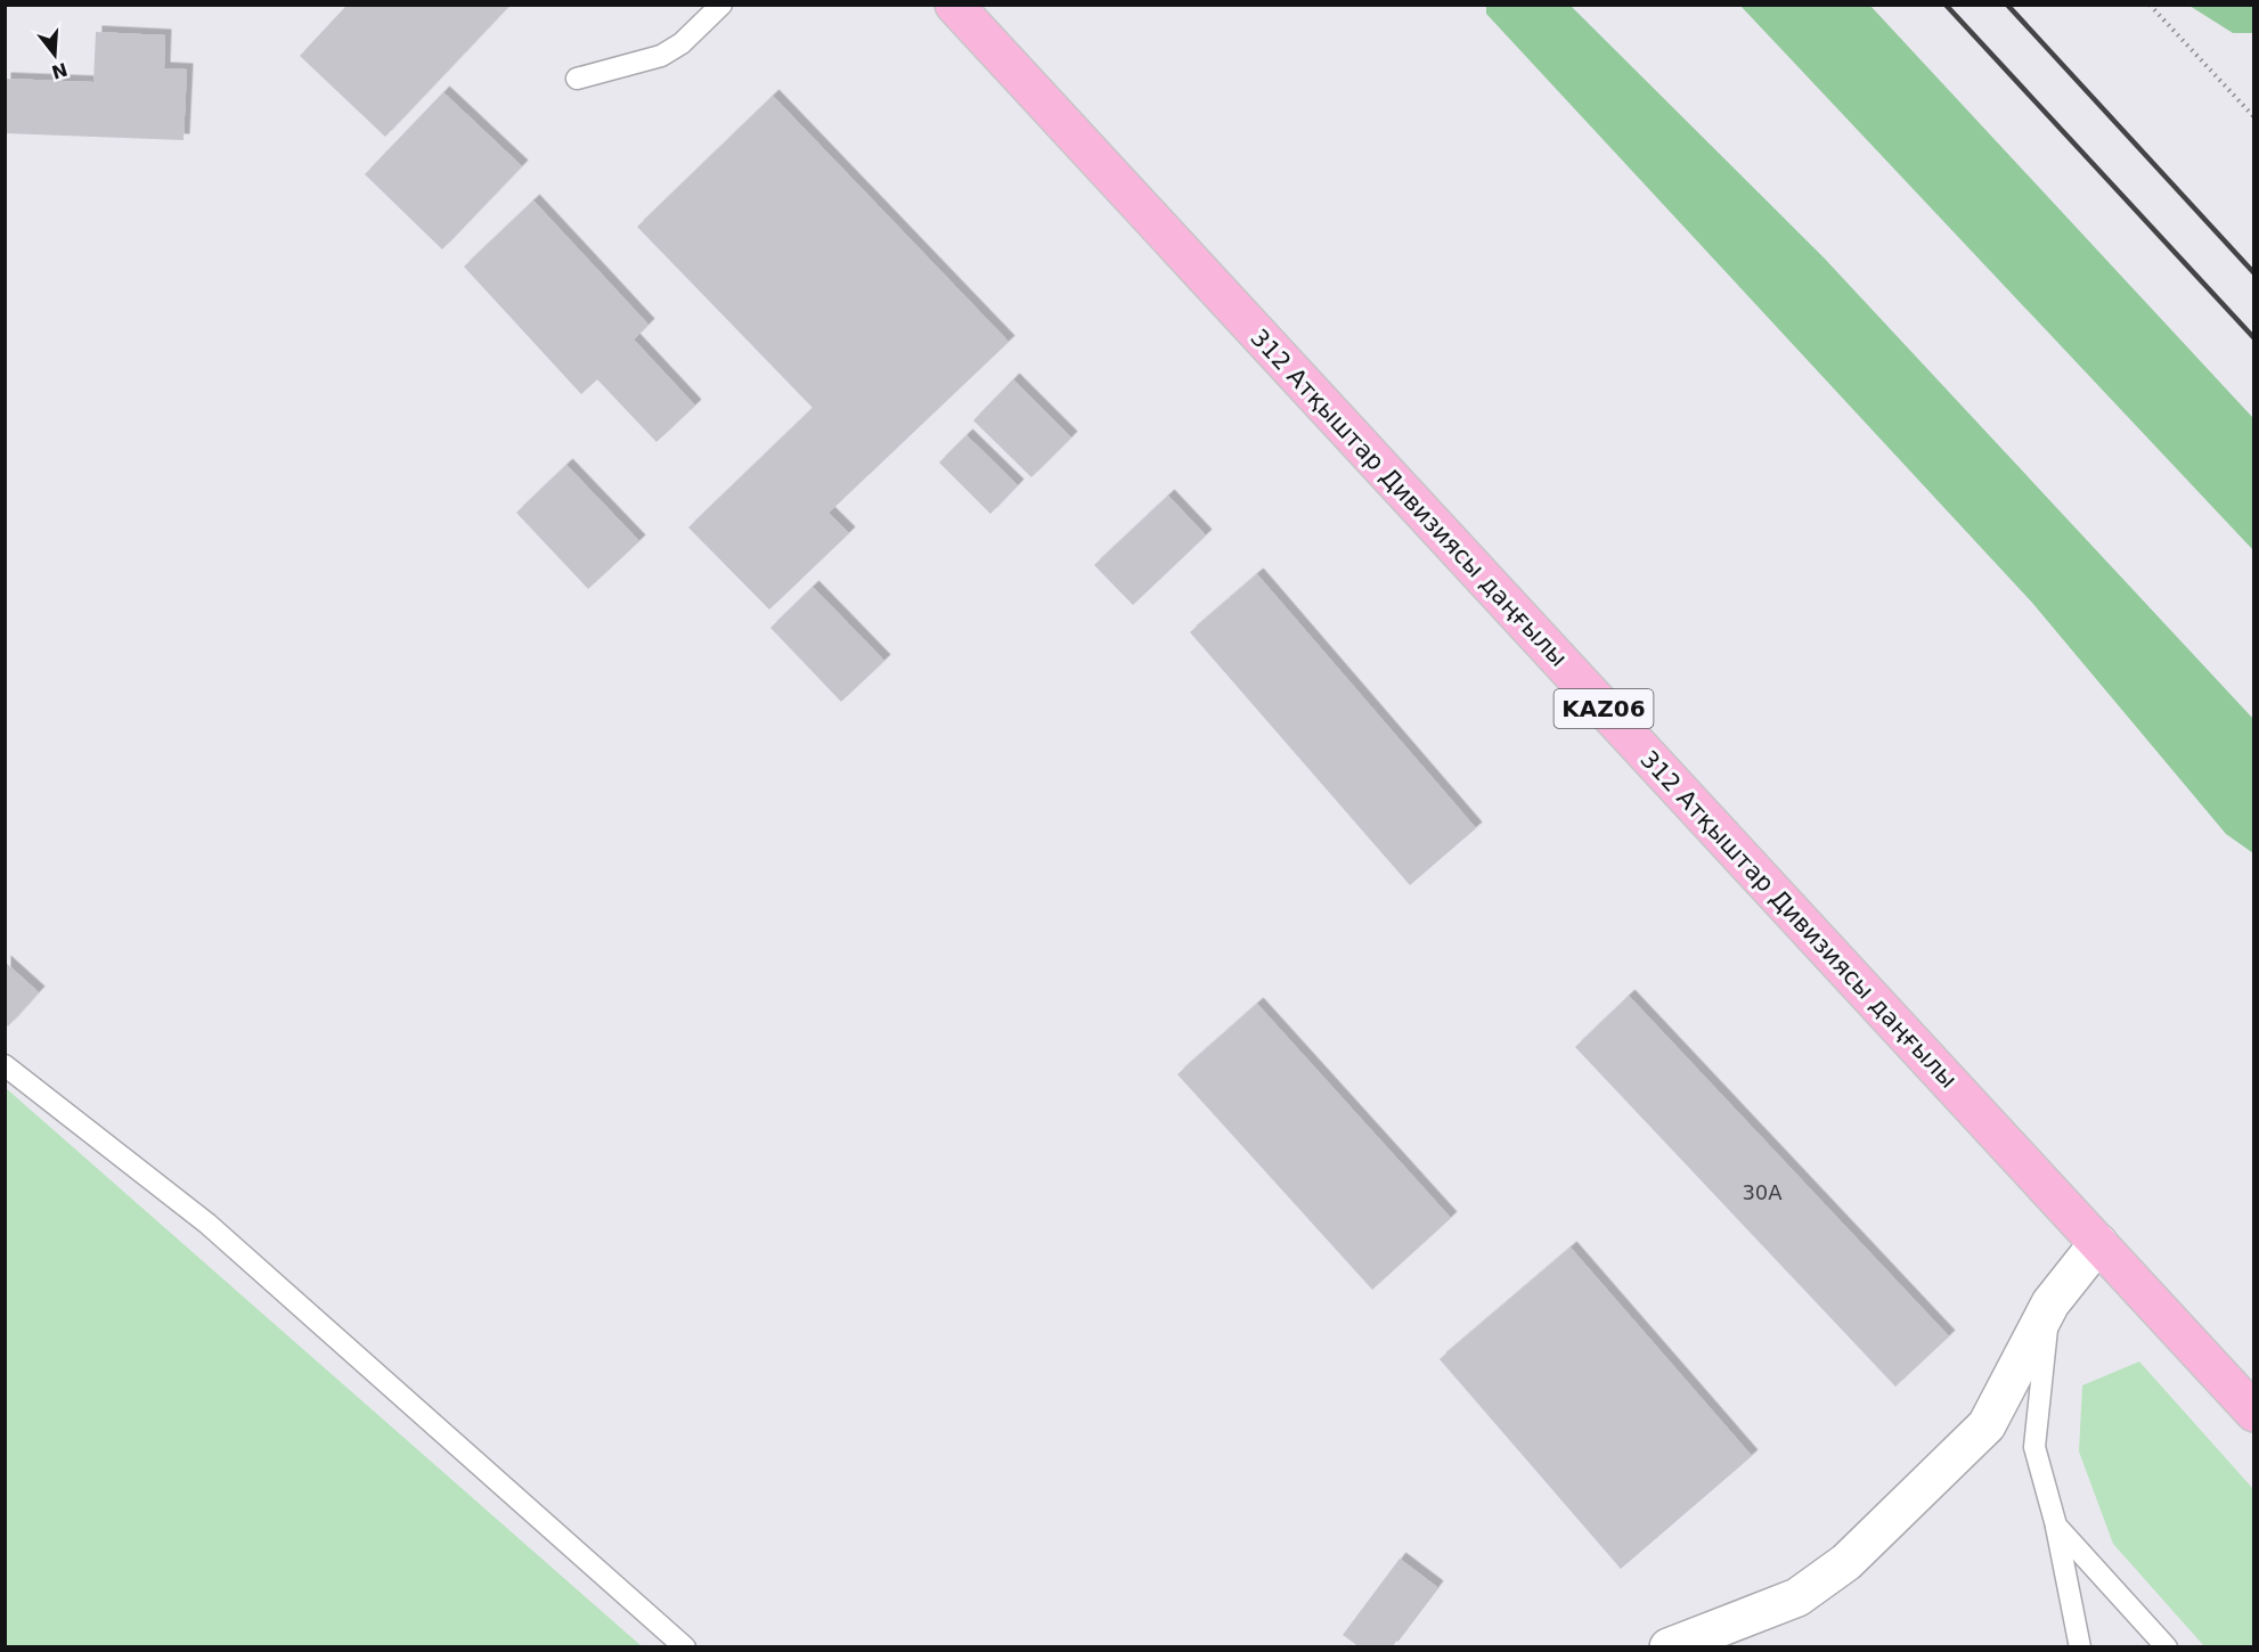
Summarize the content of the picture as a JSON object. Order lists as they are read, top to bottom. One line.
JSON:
{"streets":{"highway":["312 Атқыштар Дивизиясы даңғылы","KАZ06"]},"house_numbers":["30А"],"north":"bottom"}
